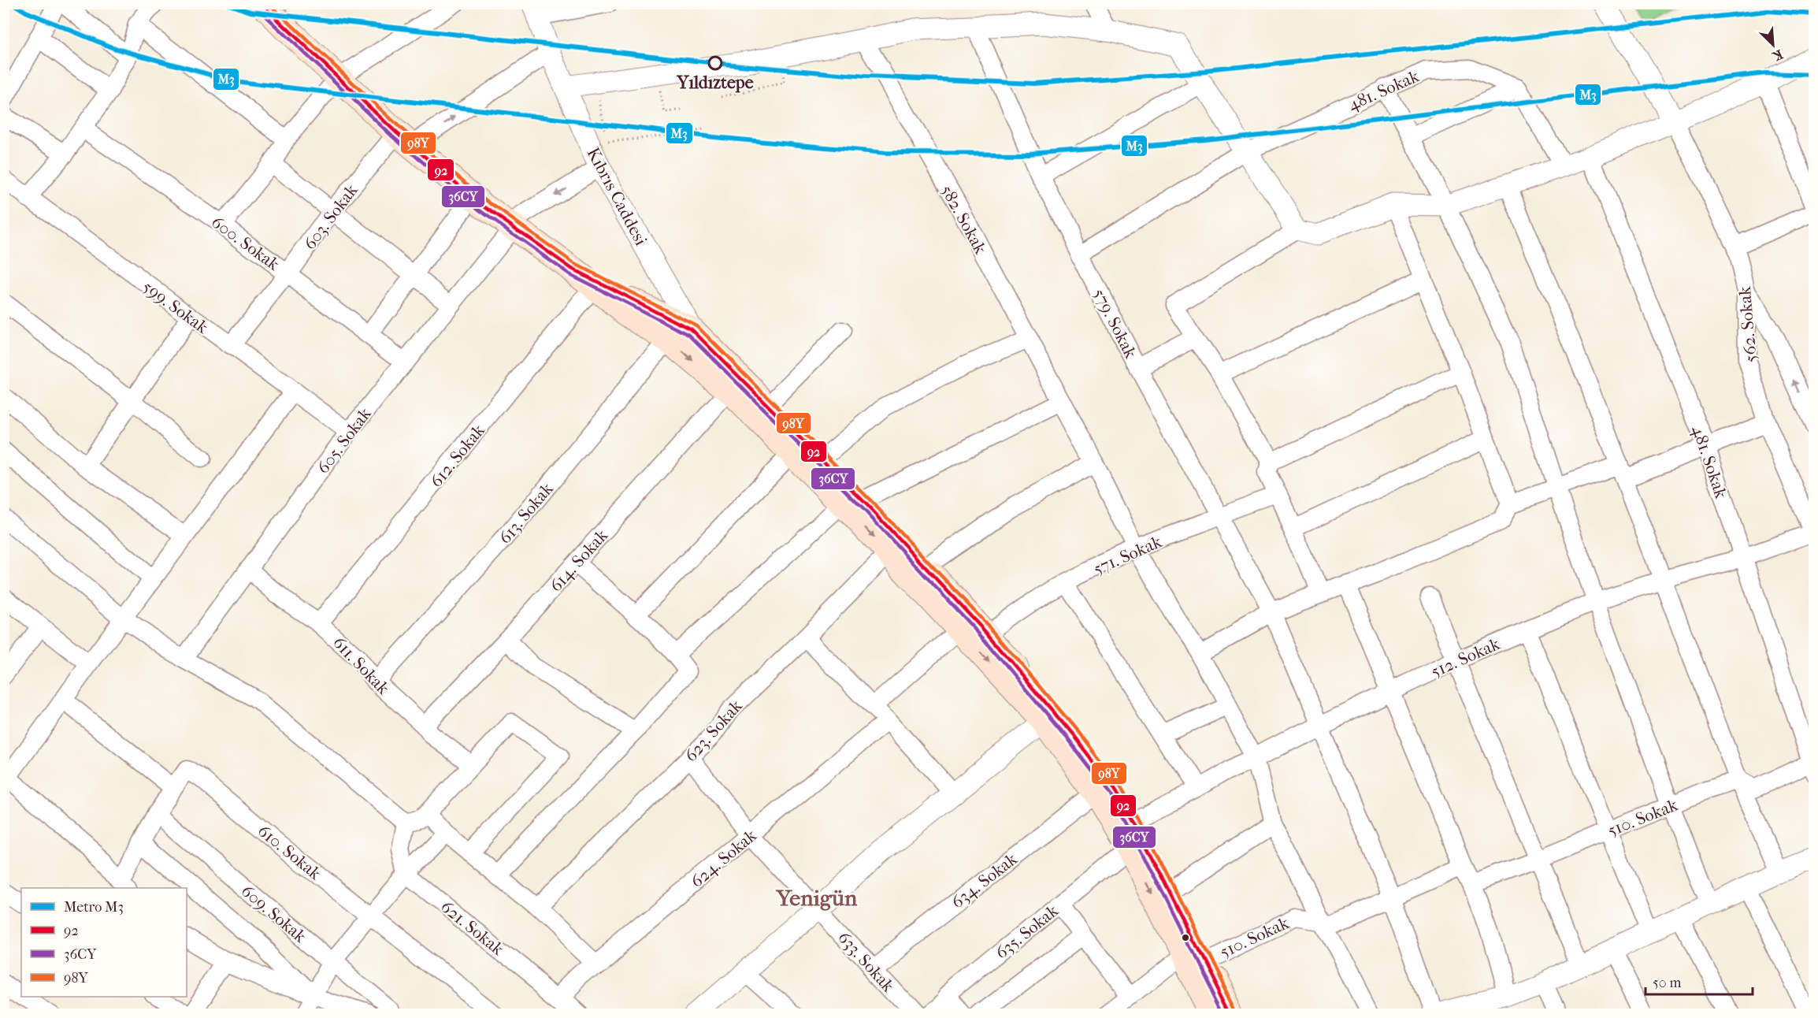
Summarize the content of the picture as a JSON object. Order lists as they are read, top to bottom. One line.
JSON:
{"streets":{"street":["481. Sokak","Kıbrıs Caddesi","603. Sokak","582. Sokak","600. Sokak","599. Sokak","579. Sokak","562. Sokak","605. Sokak","612. Sokak","613. Sokak","571. Sokak","614. Sokak","512. Sokak","611. Sokak","623. Sokak","510. Sokak","610. Sokak","624. Sokak","634. Sokak","609. Sokak","621. Sokak","635. Sokak","633. Sokak"]},"crossings":[["481. Sokak","579. Sokak"],["481. Sokak","512. Sokak"],["Kıbrıs Caddesi","603. Sokak"],["Kıbrıs Caddesi","605. Sokak"],["603. Sokak","600. Sokak"],["603. Sokak","599. Sokak"],["582. Sokak","571. Sokak"],["582. Sokak","512. Sokak"],["582. Sokak","510. Sokak"],["600. Sokak","605. Sokak"],["599. Sokak","605. Sokak"],["579. Sokak","571. Sokak"],["579. Sokak","512. Sokak"],["579. Sokak","510. Sokak"],["562. Sokak","512. Sokak"],["605. Sokak","611. Sokak"],["612. Sokak","611. Sokak"],["613. Sokak","611. Sokak"],["614. Sokak","611. Sokak"],["623. Sokak","633. Sokak"],["610. Sokak","609. Sokak"],["624. Sokak","621. Sokak"],["624. Sokak","633. Sokak"],["634. Sokak","633. Sokak"]],"districts":["Yenigün"],"places":["Yıldıztepe"],"lines":["metro line M3","transit line 98Y","transit line 92","transit line 36CY"],"legend":["Metro M3","92","36CY","98Y"],"scale_bar":"50 m","north":"bottom right"}
